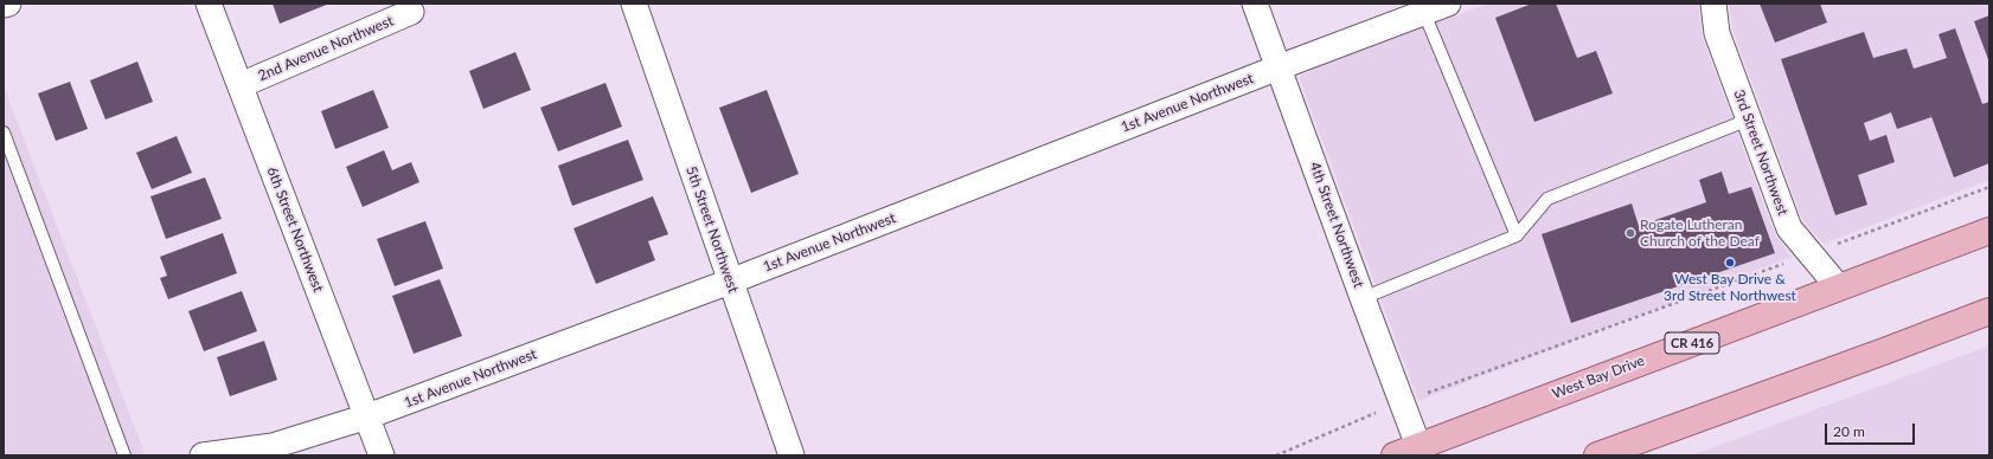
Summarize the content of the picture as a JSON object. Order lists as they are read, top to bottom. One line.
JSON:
{"streets":{"main road":["CR 416","West Bay Drive"],"street":["2nd Avenue Northwest","1st Avenue Northwest","3rd Street Northwest","4th Street Northwest","6th Street Northwest","5th Street Northwest"]},"crossings":[["2nd Avenue Northwest","6th Street Northwest"],["1st Avenue Northwest","4th Street Northwest"],["1st Avenue Northwest","6th Street Northwest"],["1st Avenue Northwest","5th Street Northwest"],["3rd Street Northwest","West Bay Drive"],["4th Street Northwest","West Bay Drive"]],"places":["Rogate Lutheran Church of the Deaf","West Bay Drive & 3rd Street Northwest"],"scale_bar":"20 m"}
